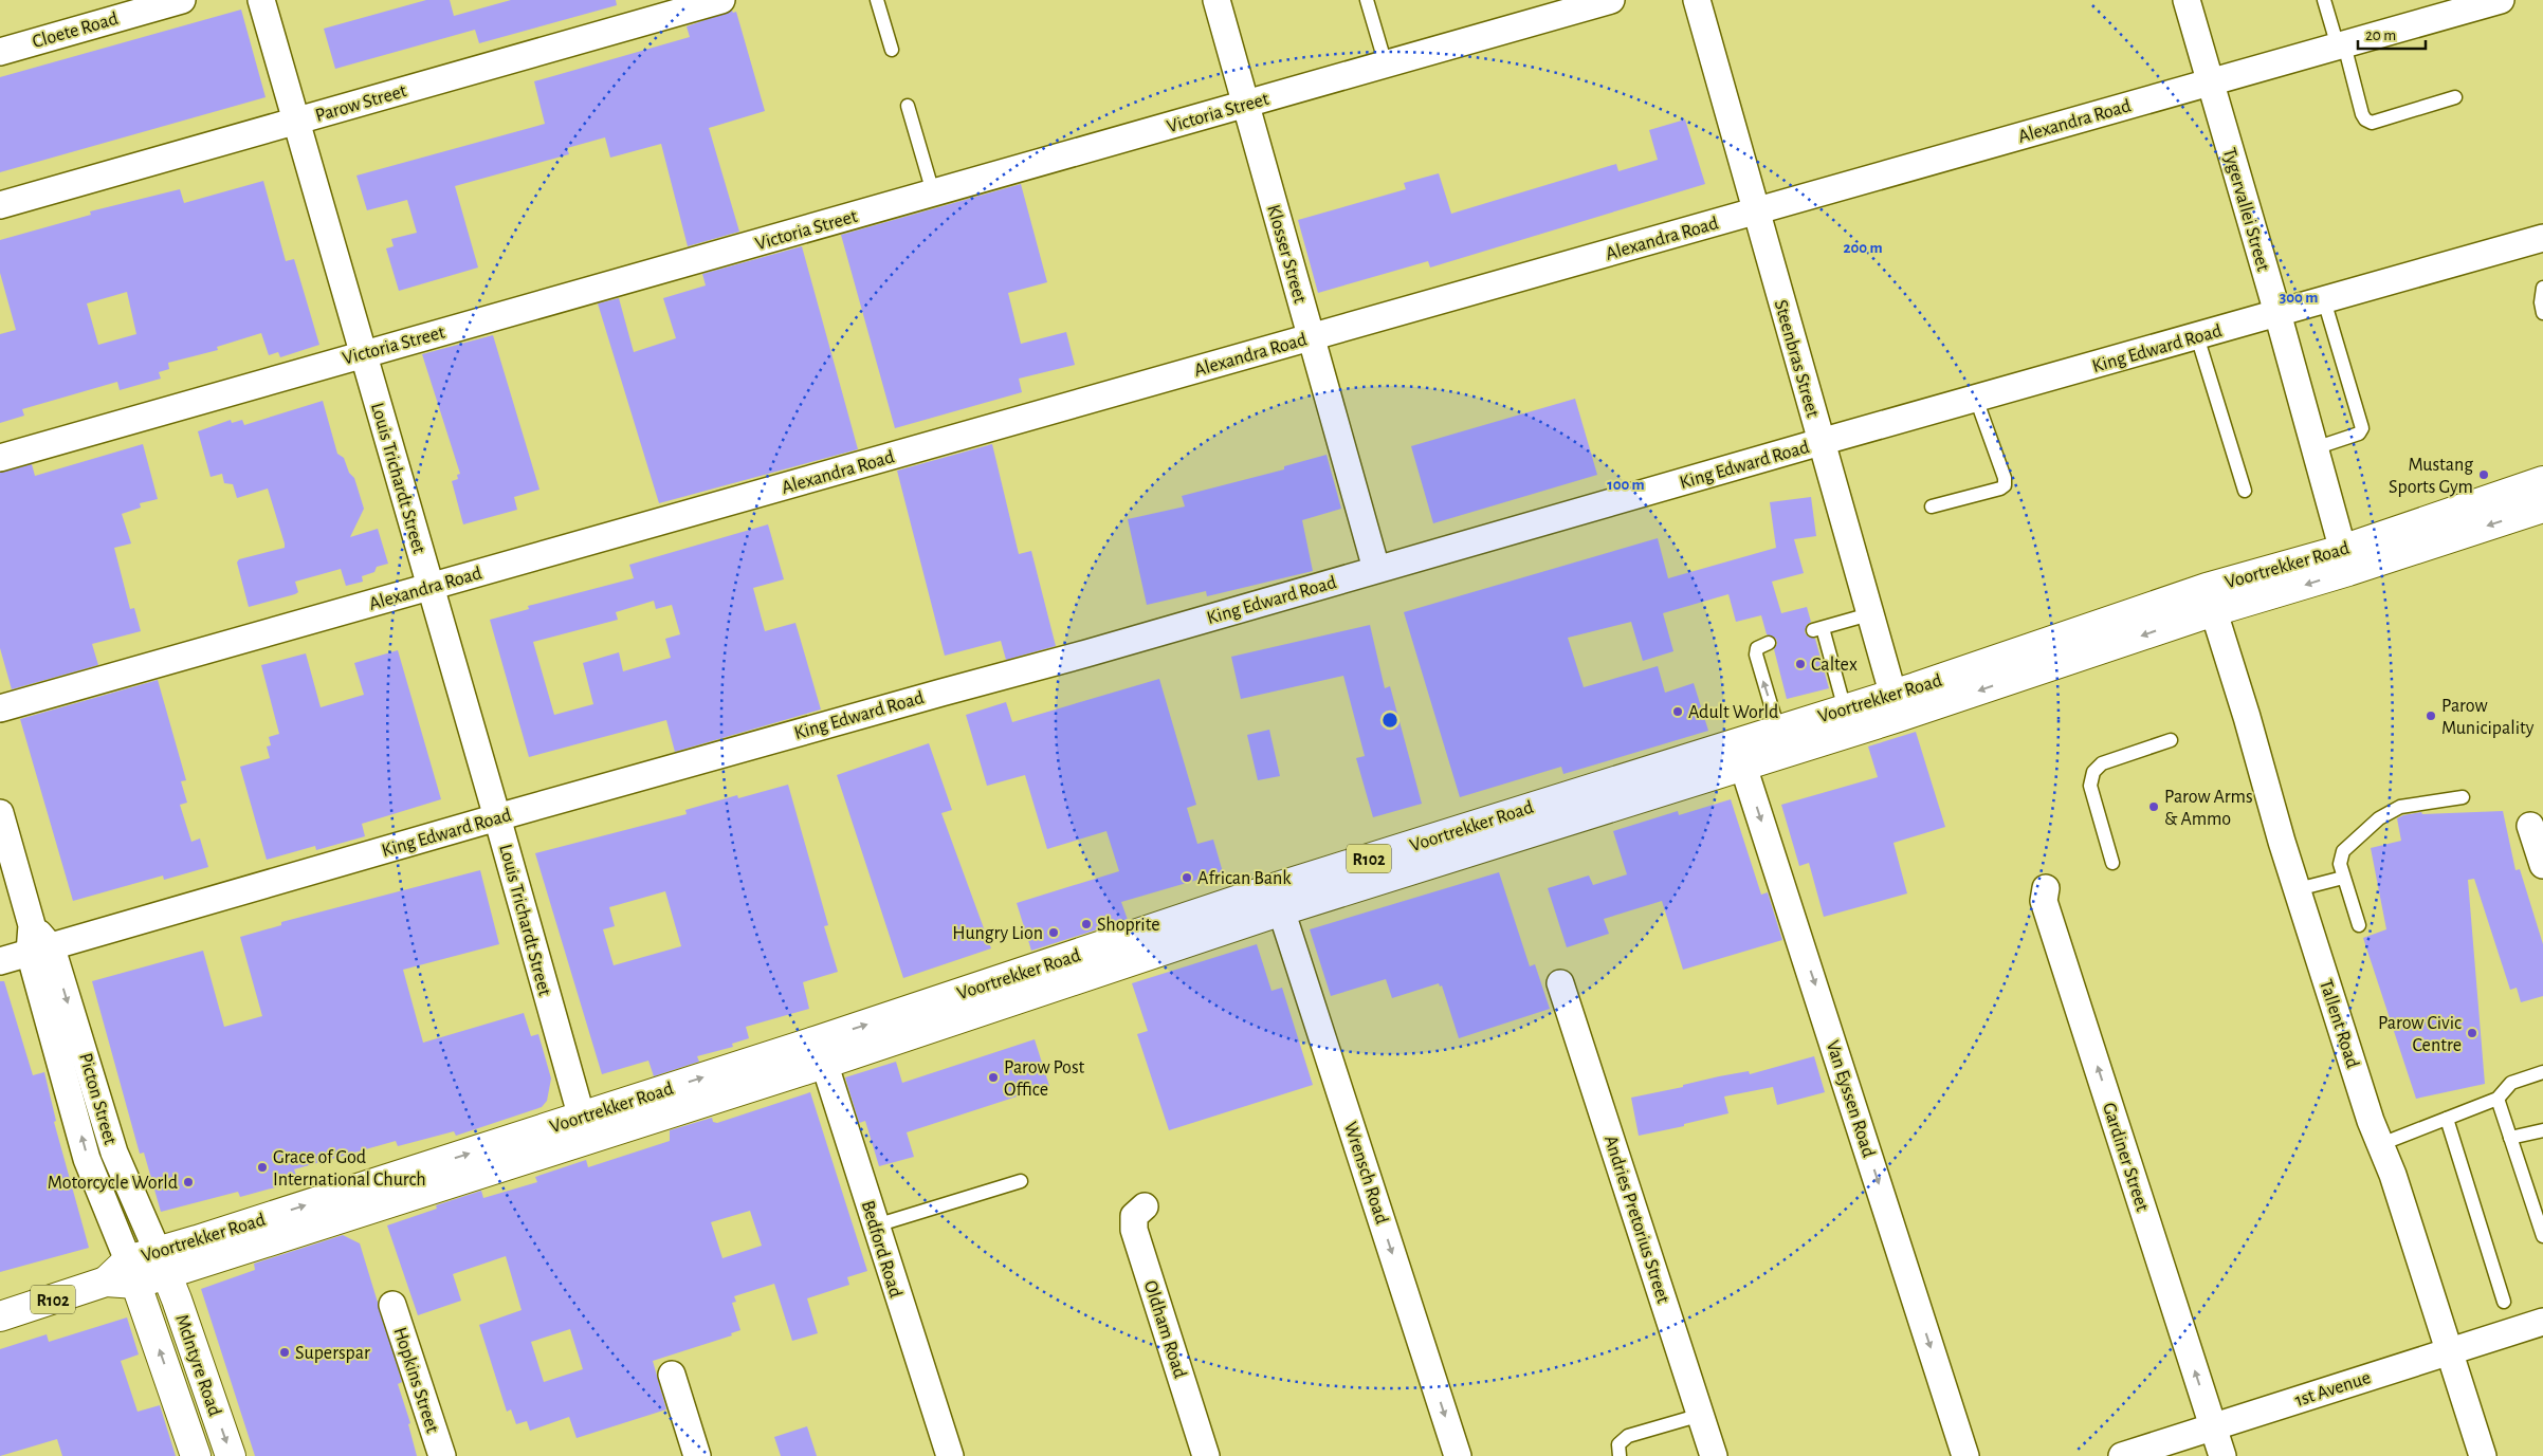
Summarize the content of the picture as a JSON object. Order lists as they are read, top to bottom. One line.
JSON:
{"streets":{"main road":["Voortrekker Road","R102","McIntyre Road"],"street":["Cloete Road","Parow Street","Victoria Street","Alexandra Road","Tygervallei Street","Klosser Street","King Edward Road","Steenbras Street","Louis Trichardt Street","Tallent Road","Picton Street","Van Eyssen Road","Gardiner Street","Wrensch Road","Andries Pretorius Street","Bedford Road","Oldham Road","Hopkins Street","1st Avenue"]},"crossings":[["Parow Street","Louis Trichardt Street"],["Victoria Street","Klosser Street"],["Victoria Street","Louis Trichardt Street"],["Alexandra Road","Tygervallei Street"],["Alexandra Road","Klosser Street"],["Alexandra Road","Steenbras Street"],["Alexandra Road","Louis Trichardt Street"],["Tygervallei Street","King Edward Road"],["Tygervallei Street","Voortrekker Road"],["Klosser Street","King Edward Road"],["King Edward Road","Steenbras Street"],["King Edward Road","Louis Trichardt Street"],["King Edward Road","Picton Street"],["Steenbras Street","Voortrekker Road"],["Louis Trichardt Street","Voortrekker Road"],["Voortrekker Road","Tallent Road"],["Voortrekker Road","Picton Street"],["Voortrekker Road","Van Eyssen Road"],["Voortrekker Road","Wrensch Road"],["Voortrekker Road","Bedford Road"],["Voortrekker Road","McIntyre Road"],["Tallent Road","1st Avenue"],["Picton Street","McIntyre Road"],["Gardiner Street","1st Avenue"]],"one_way":["Van Eyssen Road","Gardiner Street","Wrensch Road"],"places":["Mustang Sports Gym","Caltex","Adult World","Parow Municipality","Parow Arms & Ammo","African Bank","Shoprite","Hungry Lion","Parow Civic Centre","Parow Post Office","Grace of God International Church","Motorcycle World","Superspar"],"scale_bar":"20 m","rings":["200 m","300 m","100 m"]}
